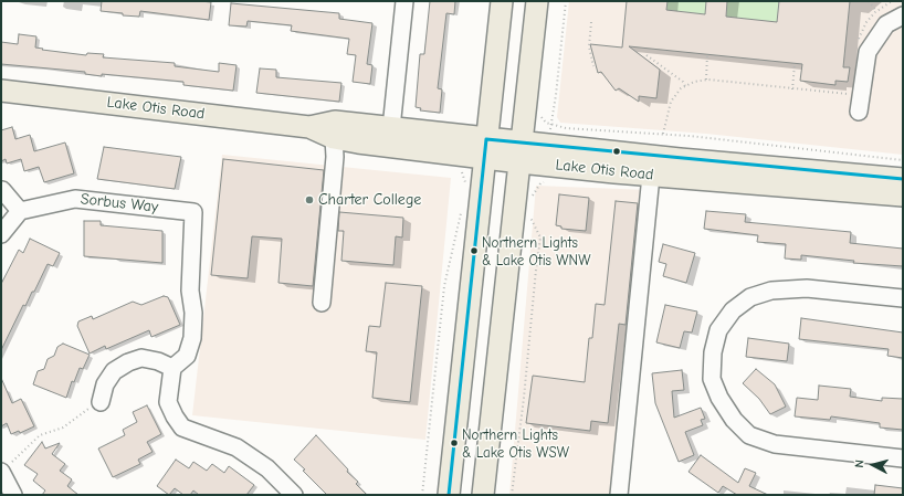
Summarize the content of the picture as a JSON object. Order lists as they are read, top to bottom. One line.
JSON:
{"streets":{"main road":["Lake Otis Road"],"street":["Sorbus Way"]},"places":["Charter College","Northern Lights & Lake Otis WNW","Northern Lights & Lake Otis WSW"],"north":"left"}
